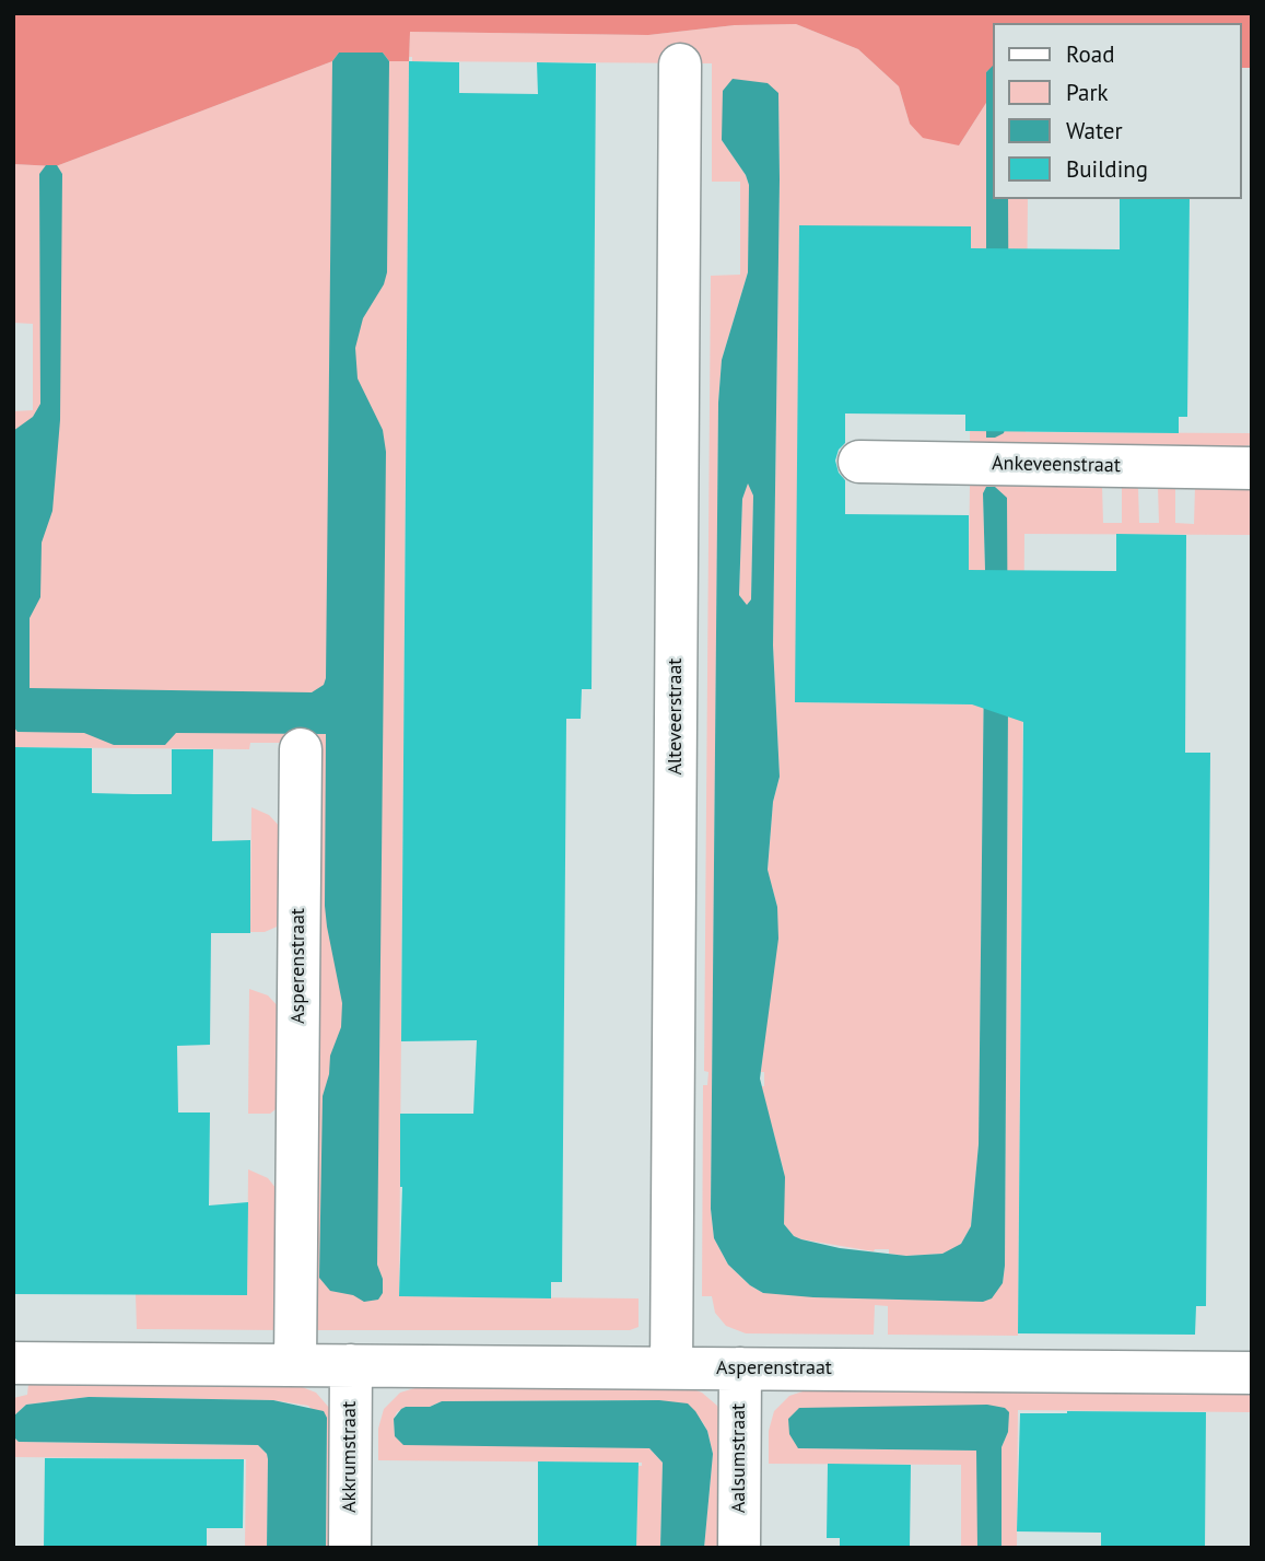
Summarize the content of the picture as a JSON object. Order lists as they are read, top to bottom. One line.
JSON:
{"streets":{"street":["Ankeveenstraat","Alteveerstraat","Asperenstraat","Akkrumstraat","Aalsumstraat"]},"crossings":[["Alteveerstraat","Asperenstraat"],["Asperenstraat","Akkrumstraat"],["Asperenstraat","Aalsumstraat"]],"legend":["Road","Park","Water","Building"]}
